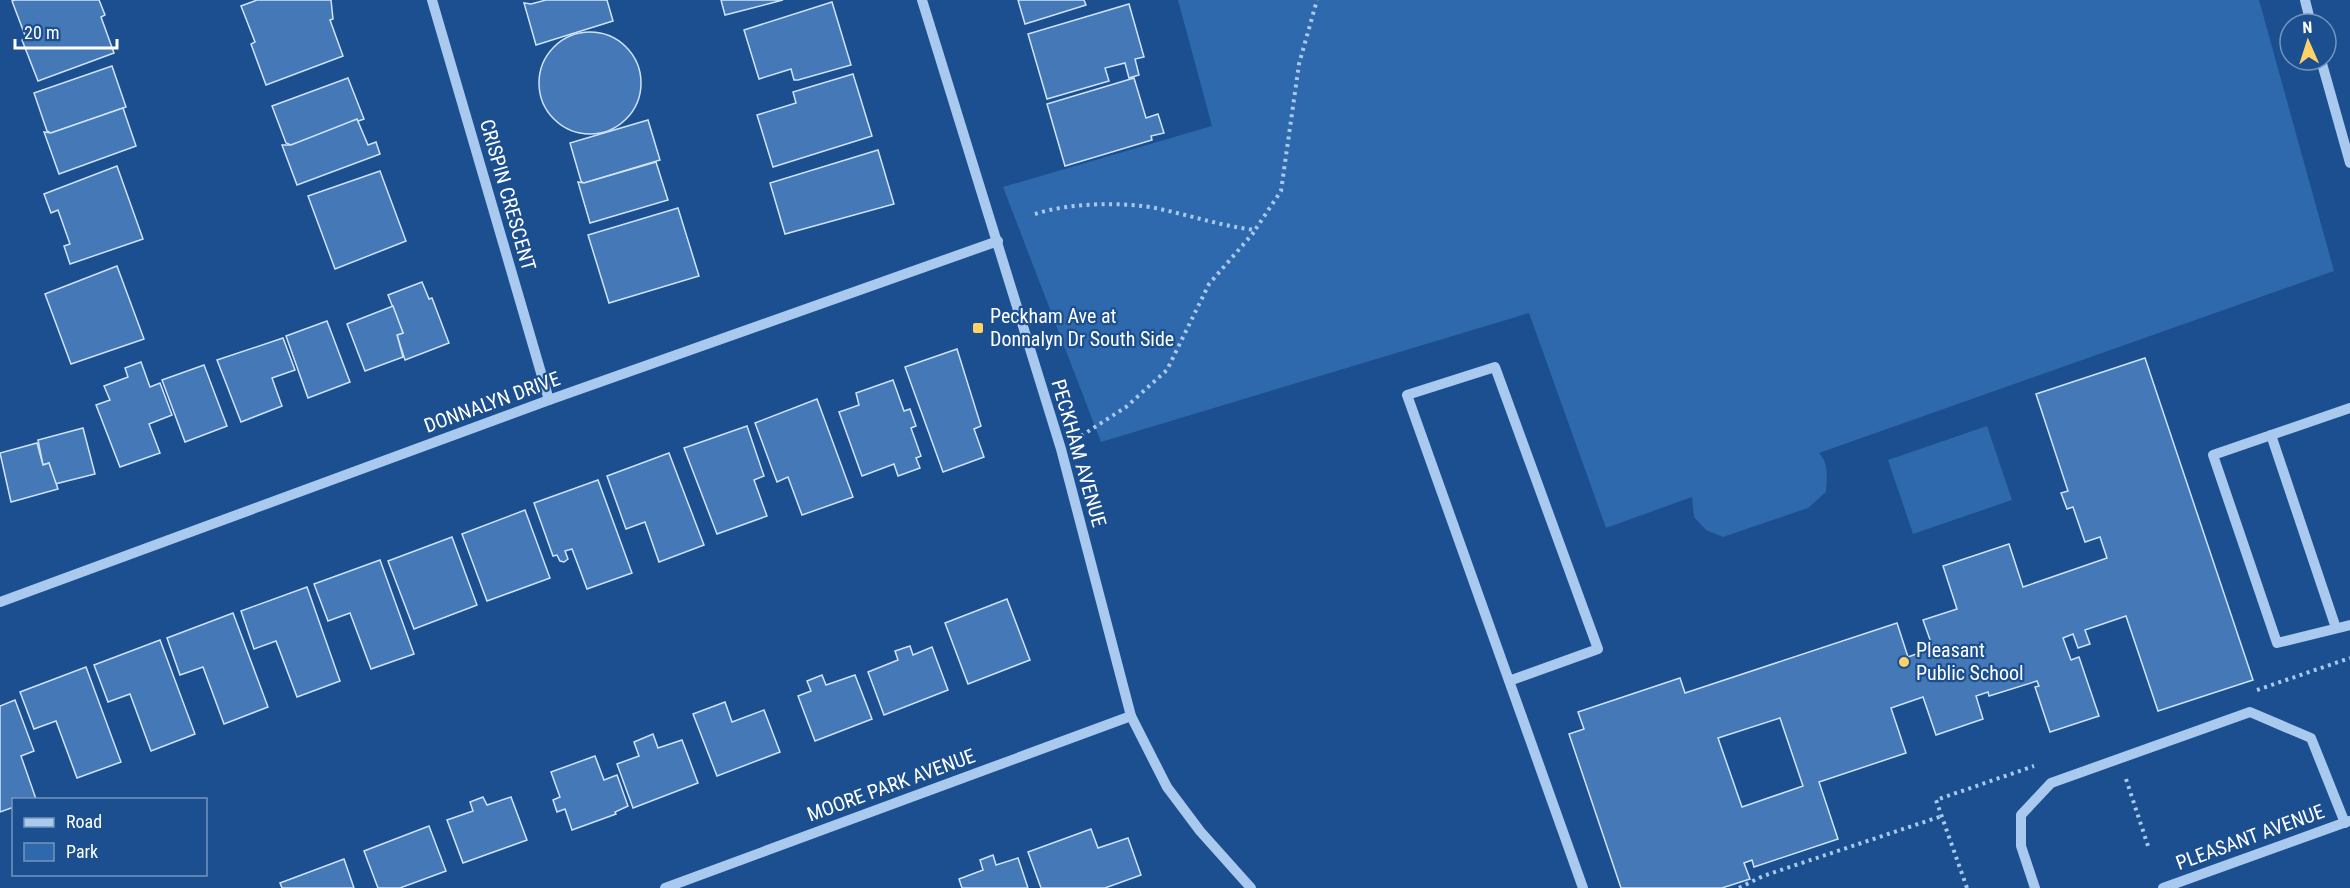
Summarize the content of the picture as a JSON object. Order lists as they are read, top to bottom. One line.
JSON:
{"streets":{"street":["CRISPIN CRESCENT","DONNALYN DRIVE","PECKHAM AVENUE","MOORE PARK AVENUE","PLEASANT AVENUE"]},"crossings":[["CRISPIN CRESCENT","DONNALYN DRIVE"],["DONNALYN DRIVE","PECKHAM AVENUE"],["PECKHAM AVENUE","MOORE PARK AVENUE"]],"places":{"transit":["Peckham Ave at Donnalyn Dr South Side"],"other":["Pleasant Public School"]},"legend":["Road","Park"],"scale_bar":"20 m","north":"top"}
